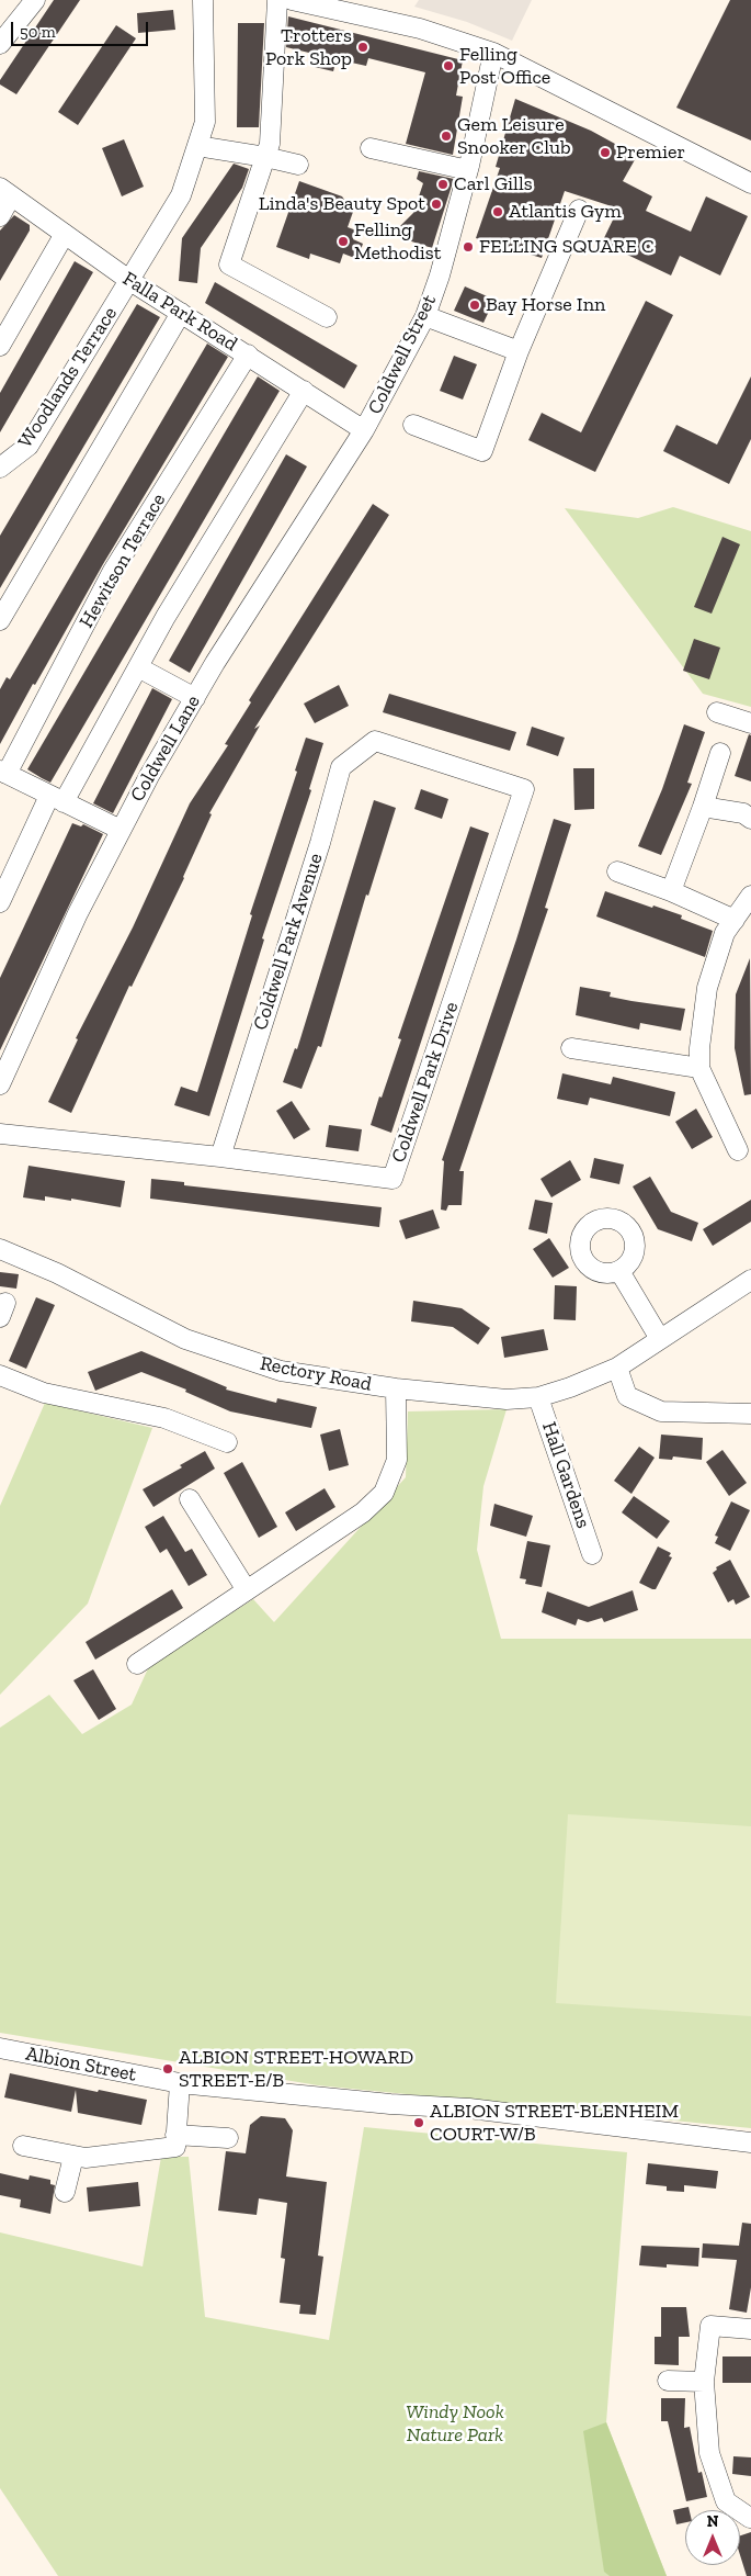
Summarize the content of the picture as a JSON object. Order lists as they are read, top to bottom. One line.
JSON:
{"streets":{"street":["Falla Park Road","Coldwell Street","Woodlands Terrace","Hewitson Terrace","Coldwell Lane","Coldwell Park Avenue","Coldwell Park Drive","Rectory Road","Hall Gardens","Albion Street"]},"crossings":[["Falla Park Road","Coldwell Street"],["Falla Park Road","Woodlands Terrace"],["Falla Park Road","Hewitson Terrace"],["Falla Park Road","Coldwell Lane"],["Coldwell Street","Coldwell Lane"],["Coldwell Park Avenue","Coldwell Park Drive"],["Rectory Road","Hall Gardens"]],"parks":["Windy Nook Nature Park"],"places":["Trotters Pork Shop","Felling Post Office","Gem Leisure Snooker Club","Premier","Carl Gills","Linda's Beauty Spot","Atlantis Gym","Felling Methodist","FELLING SQUARE C","Bay Horse Inn","ALBION STREET-HOWARD STREET-E/B","ALBION STREET-BLENHEIM COURT-W/B"],"scale_bar":"50 m","north":"top"}
